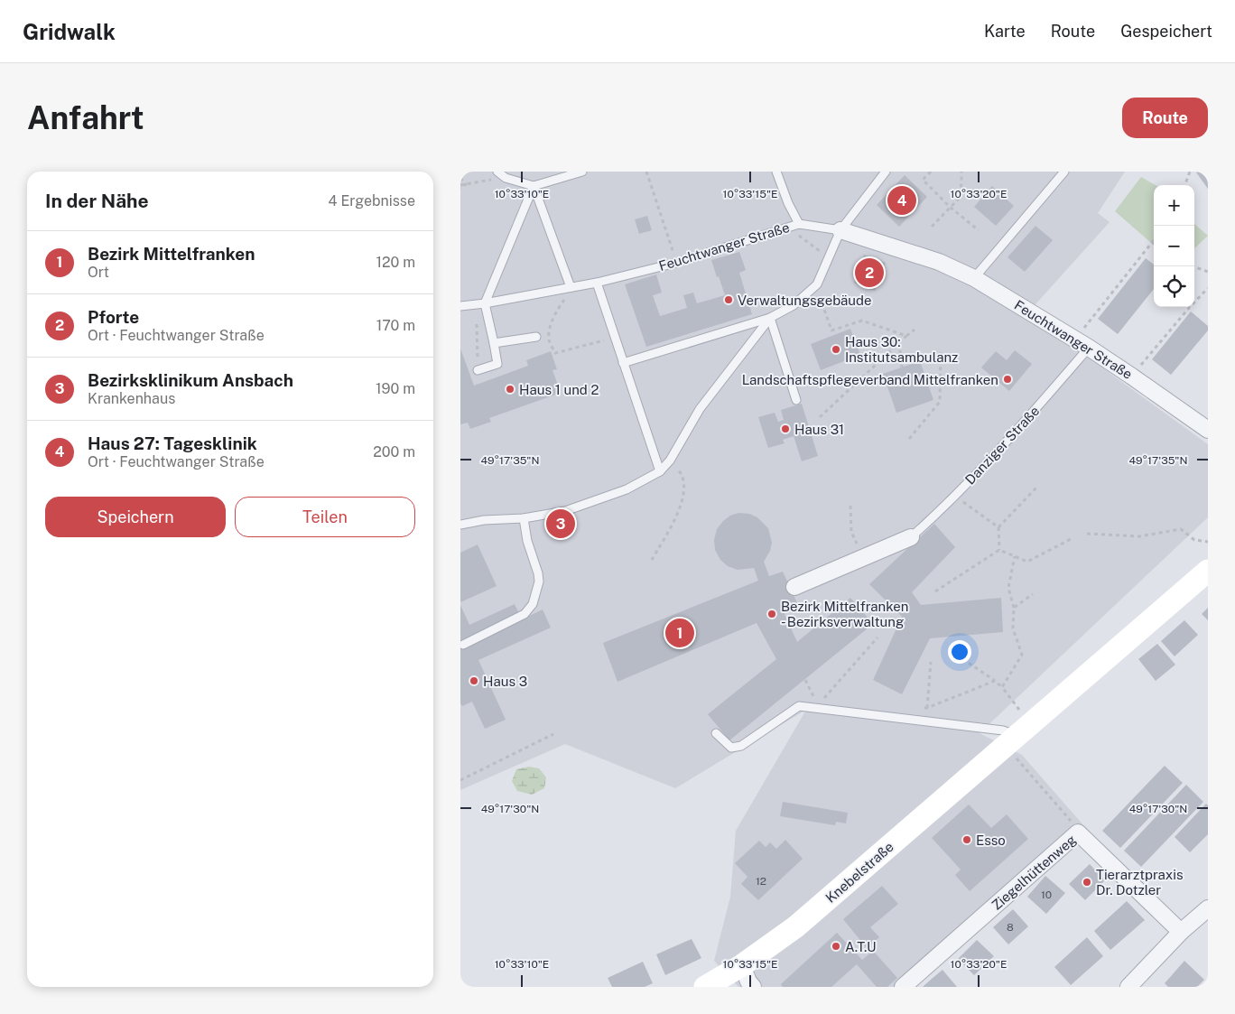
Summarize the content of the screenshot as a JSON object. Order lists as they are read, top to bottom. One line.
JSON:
{"streets":{"main road":["Knebelstraße"],"street":["Feuchtwanger Straße","Ziegelhüttenweg"],"lane":["Danziger Straße"]},"crossings":[["Feuchtwanger Straße","Danziger Straße"]],"places":["Verwaltungsgebäude","Haus 30: Institutsambulanz","Landschaftspflegeverband Mittelfranken","Haus 1 und 2","Haus 31","Bezirk Mittelfranken - Bezirksverwaltung","Haus 3","Esso","Tierarztpraxis Dr. Dotzler","A.T.U"],"house_numbers":["12","10","8"],"page":{"header":"Gridwalk","nav":["Karte","Route","Gespeichert"],"buttons":["Route",["Speichern","Teilen"]],"title":"Anfahrt","heading":["In der Nähe","4 Ergebnisse"],"pins":["4","2","3","1"],"map_buttons":["+","−"],"list":[{"mark":"1","name":"Bezirk Mittelfranken","note":"Ort","value":"120 m"},{"mark":"2","name":"Pforte","note":"Ort · Feuchtwanger Straße","value":"170 m"},{"mark":"3","name":"Bezirksklinikum Ansbach","note":"Krankenhaus","value":"190 m"},{"mark":"4","name":"Haus 27: Tagesklinik","note":"Ort · Feuchtwanger Straße","value":"200 m"}]},"coordinates":["10°33'10\"E","10°33'15\"E","10°33'20\"E","49°17'35\"N","49°17'30\"N"]}
